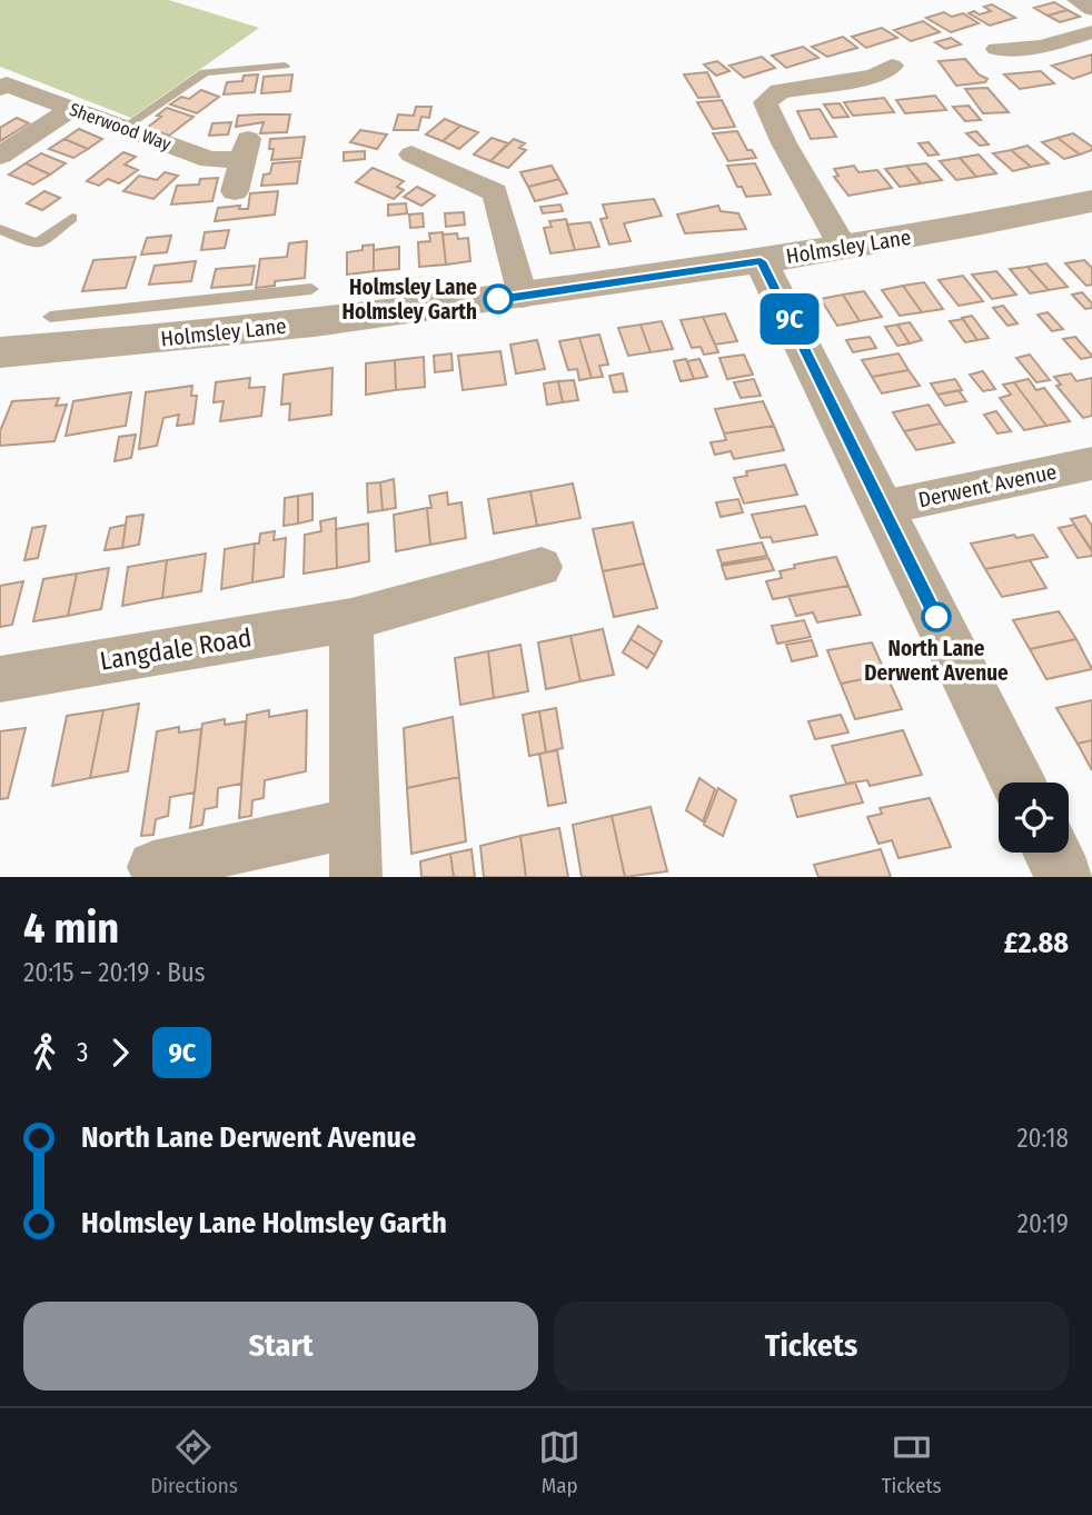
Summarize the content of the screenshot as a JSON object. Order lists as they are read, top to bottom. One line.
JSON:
{"streets":{"street":["Sherwood Way","Holmsley Lane","Derwent Avenue","Langdale Road"]},"places":["Holmsley Lane Holmsley Garth","North Lane Derwent Avenue"],"lines":["bus line 9C"],"page":{"on_map":"9C","heading":["4 min","20:15 – 20:19 · Bus","£2.88"],"legs":["3","9C"],"list":[{"name":"North Lane Derwent Avenue","value":"20:18"},{"name":"Holmsley Lane Holmsley Garth","value":"20:19"}],"buttons":["Start","Tickets"],"tabs":["Directions","Map","Tickets"]}}
